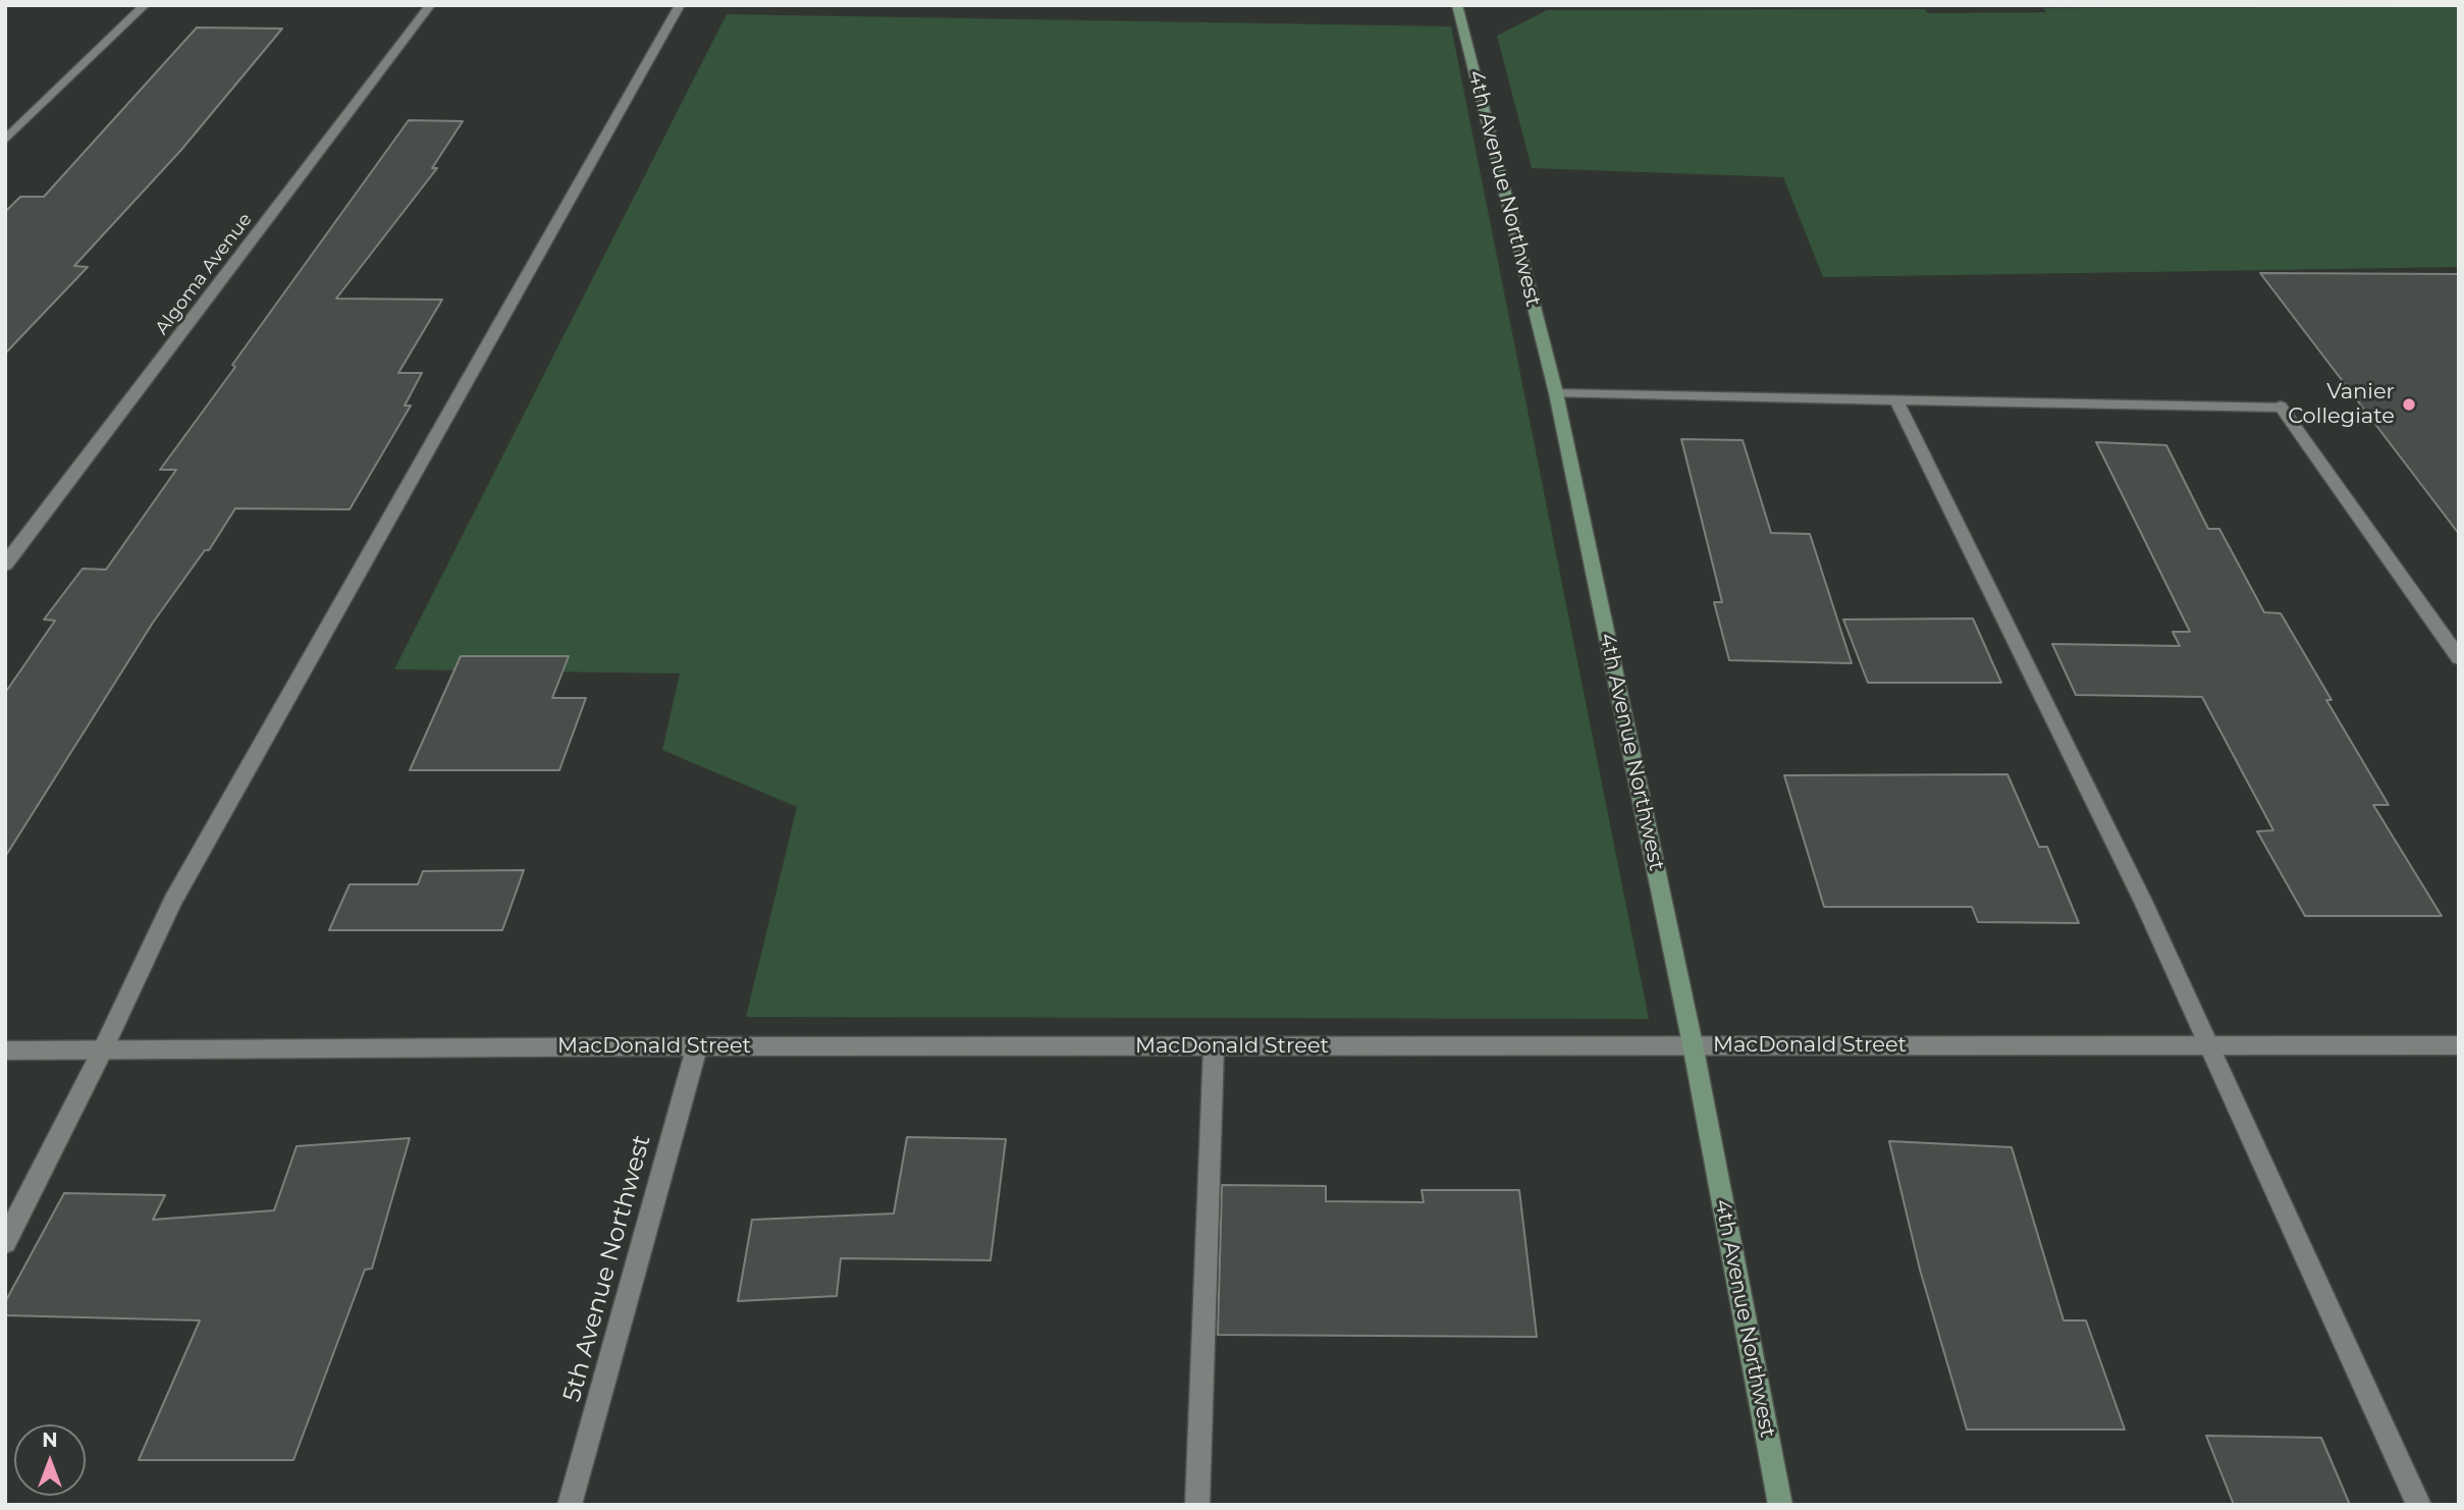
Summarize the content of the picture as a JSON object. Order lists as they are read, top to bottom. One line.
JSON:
{"streets":{"street":["4th Avenue Northwest","Algoma Avenue","MacDonald Street","5th Avenue Northwest"]},"crossings":[["4th Avenue Northwest","MacDonald Street"],["MacDonald Street","5th Avenue Northwest"]],"places":["Vanier Collegiate"],"north":"top"}
